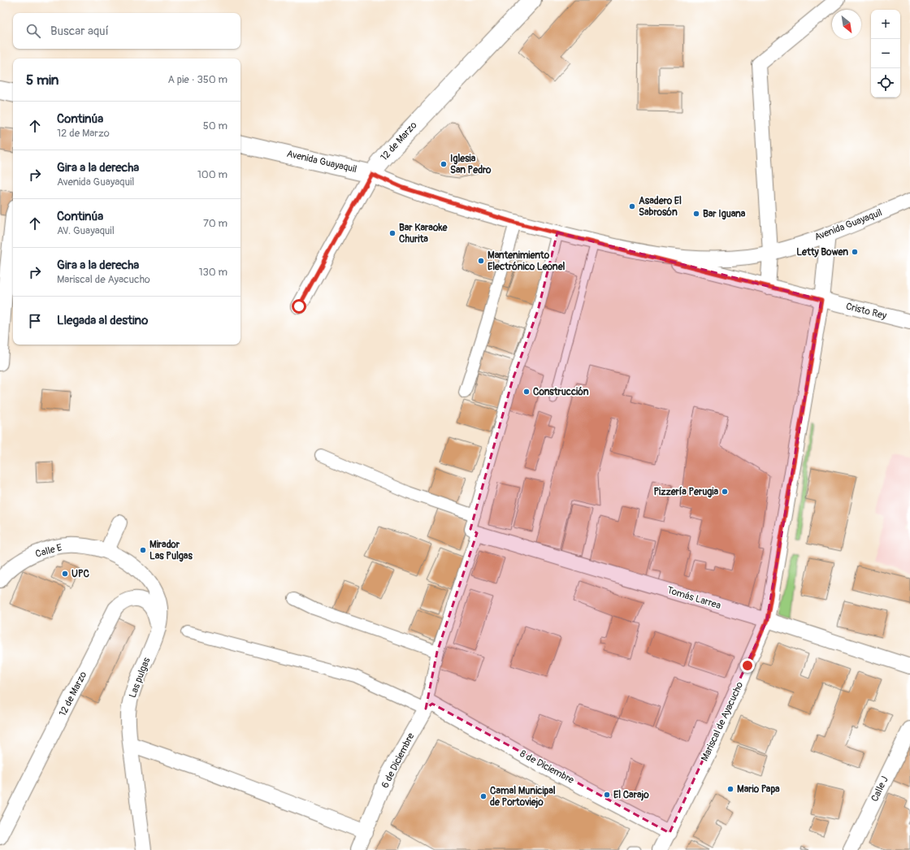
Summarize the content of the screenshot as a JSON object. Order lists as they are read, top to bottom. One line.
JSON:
{"streets":{"street":["12 de Marzo","Avenida Guayaquil","Cristo Rey","Calle E","Tomás Larrea","Las pulgas","Mariscal de Ayacucho","6 de Diciembre","8 de Diciembre","Calle J"]},"crossings":[["12 de Marzo","Avenida Guayaquil"],["12 de Marzo","Las pulgas"],["Avenida Guayaquil","Cristo Rey"],["Avenida Guayaquil","Mariscal de Ayacucho"],["Cristo Rey","Mariscal de Ayacucho"],["Calle E","Las pulgas"],["Tomás Larrea","Mariscal de Ayacucho"],["Mariscal de Ayacucho","8 de Diciembre"],["6 de Diciembre","8 de Diciembre"]],"places":["Iglesia San Pedro","Asadero El Sabrosón","Bar Iguana","Bar Karaoke Churita","Letty Bowen","Mantenimiento Electrónico Leonel","Construcción","Pizzería Perugia","Mirador Las Pulgas","UPC","Mario Papa","El Carajo","Camal Municipal de Portoviejo"],"north":"bottom right","page":{"map_buttons":["+","−"],"search":"Buscar aquí","heading":["5 min","A pie · 350 m"],"list":[["Continúa","12 de Marzo","50 m"],["Gira a la derecha","Avenida Guayaquil","100 m"],["Continúa","AV. Guayaquil","70 m"],["Gira a la derecha","Mariscal de Ayacucho","130 m"],"Llegada al destino"]}}
